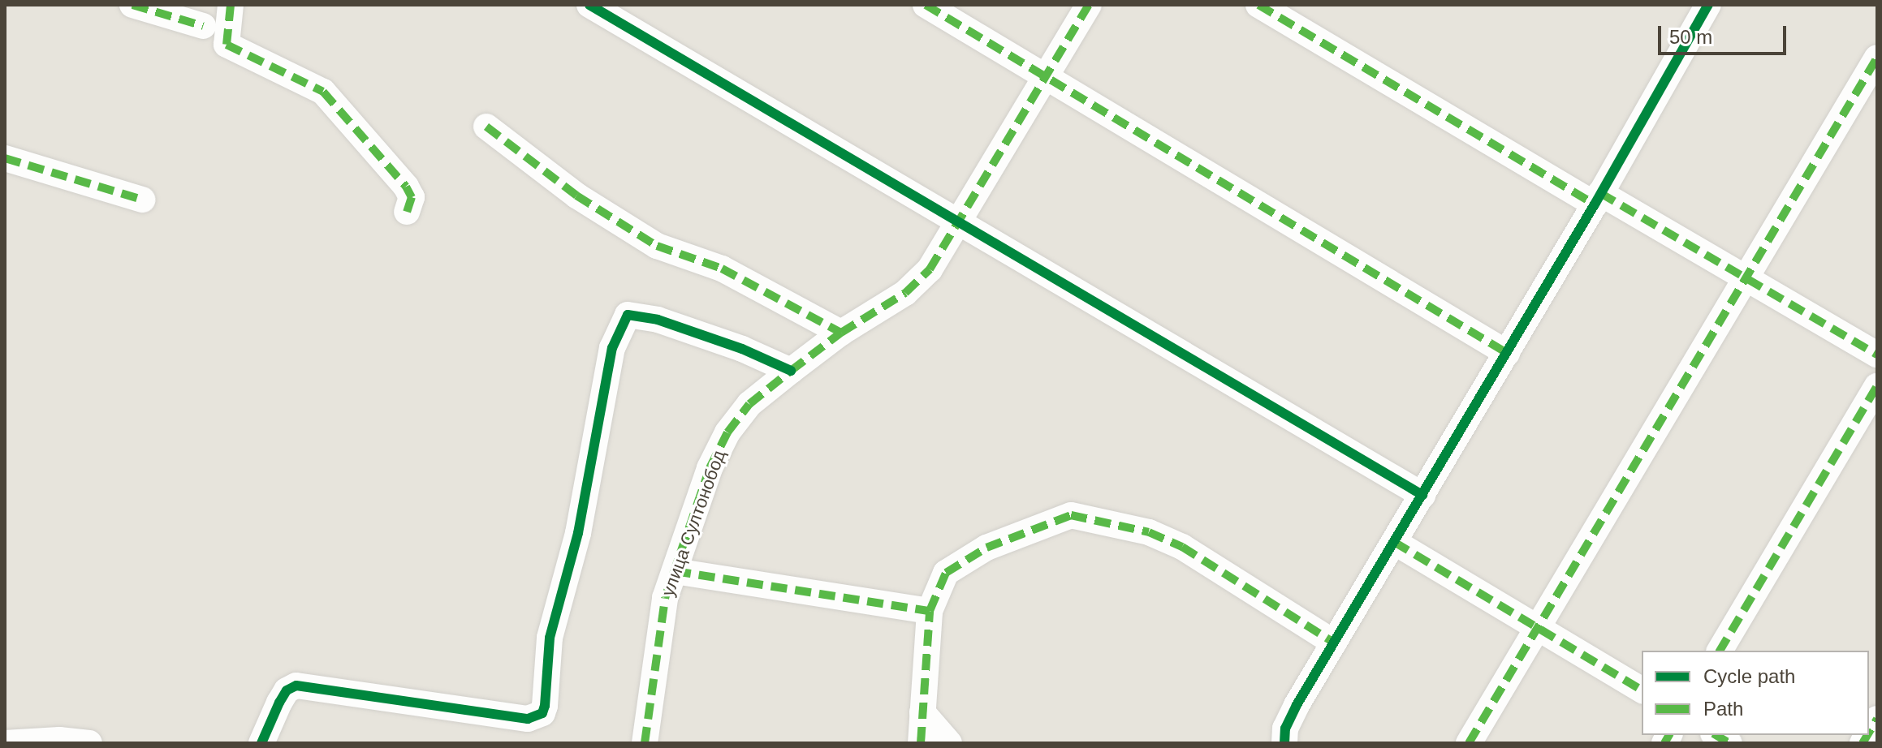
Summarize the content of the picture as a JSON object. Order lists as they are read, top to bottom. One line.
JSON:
{"streets":{"street":["улица Султонобод"]},"legend":["Cycle path","Path"],"scale_bar":"50 m"}
